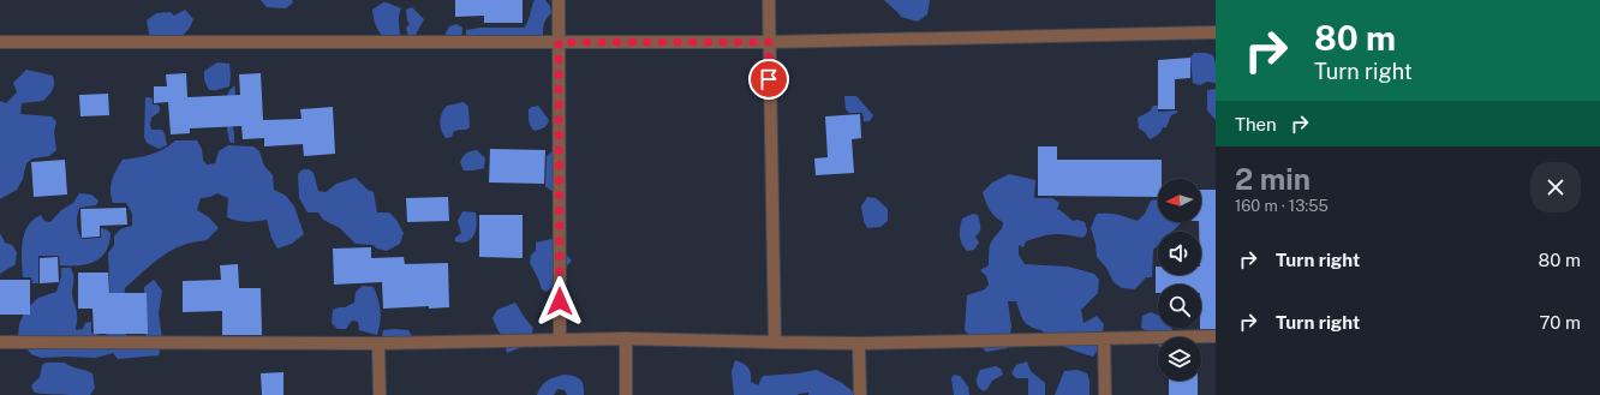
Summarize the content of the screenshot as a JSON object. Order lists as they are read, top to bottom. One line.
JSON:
{"north":"left","page":{"turn":["80 m","Turn right"],"then":"Then","heading":["2 min","160 m · 13:55"],"list":[{"name":"Turn right","value":"80 m"},{"name":"Turn right","value":"70 m"}]}}
